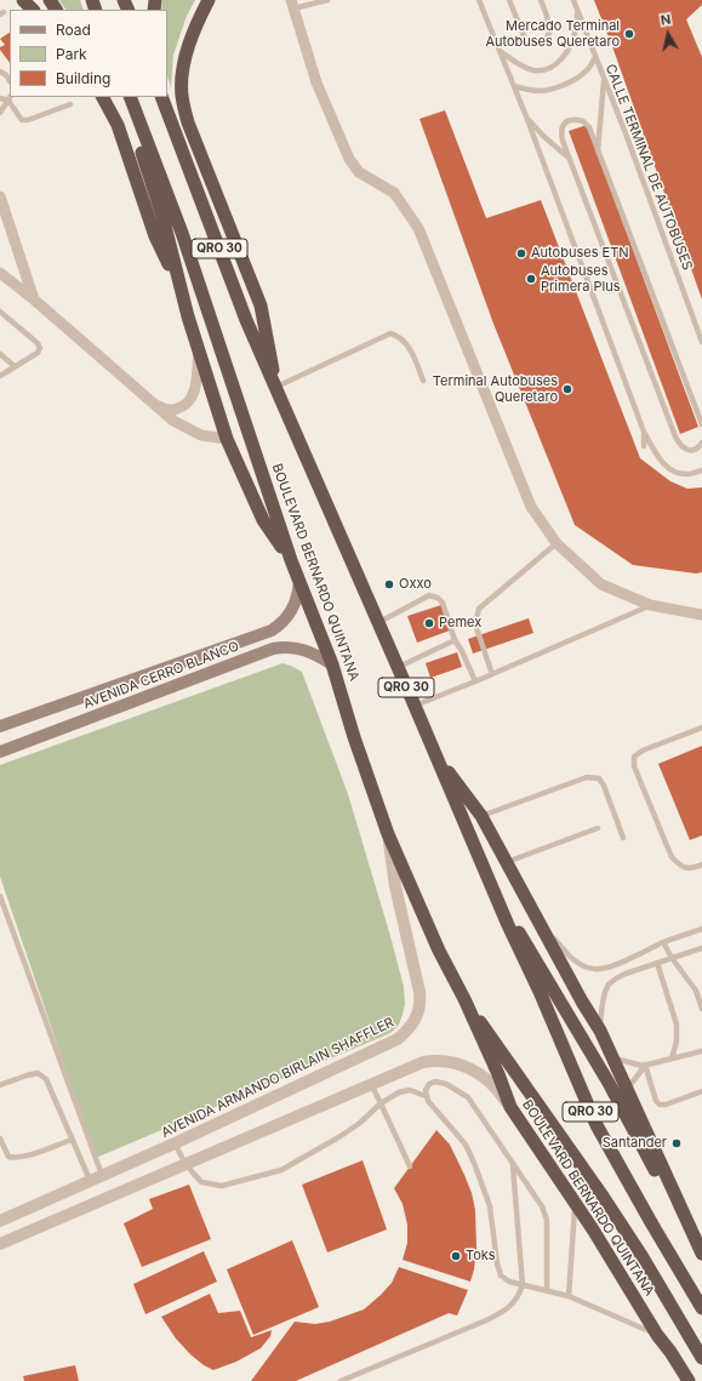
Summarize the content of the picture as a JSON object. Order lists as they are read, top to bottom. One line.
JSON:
{"streets":{"highway":["QRO 30","BOULEVARD BERNARDO QUINTANA"],"main road":["AVENIDA CERRO BLANCO"],"street":["AVENIDA ARMANDO BIRLAIN SHAFFLER"],"lane":["CALLE TERMINAL DE AUTOBUSES"]},"crossings":[["BOULEVARD BERNARDO QUINTANA","AVENIDA CERRO BLANCO"],["BOULEVARD BERNARDO QUINTANA","AVENIDA ARMANDO BIRLAIN SHAFFLER"]],"places":["Mercado Terminal Autobuses Queretaro","Autobuses ETN","Autobuses Primera Plus","Terminal Autobuses Queretaro","Oxxo","Pemex","Santander","Toks"],"legend":["Road","Park","Building"],"north":"top"}
